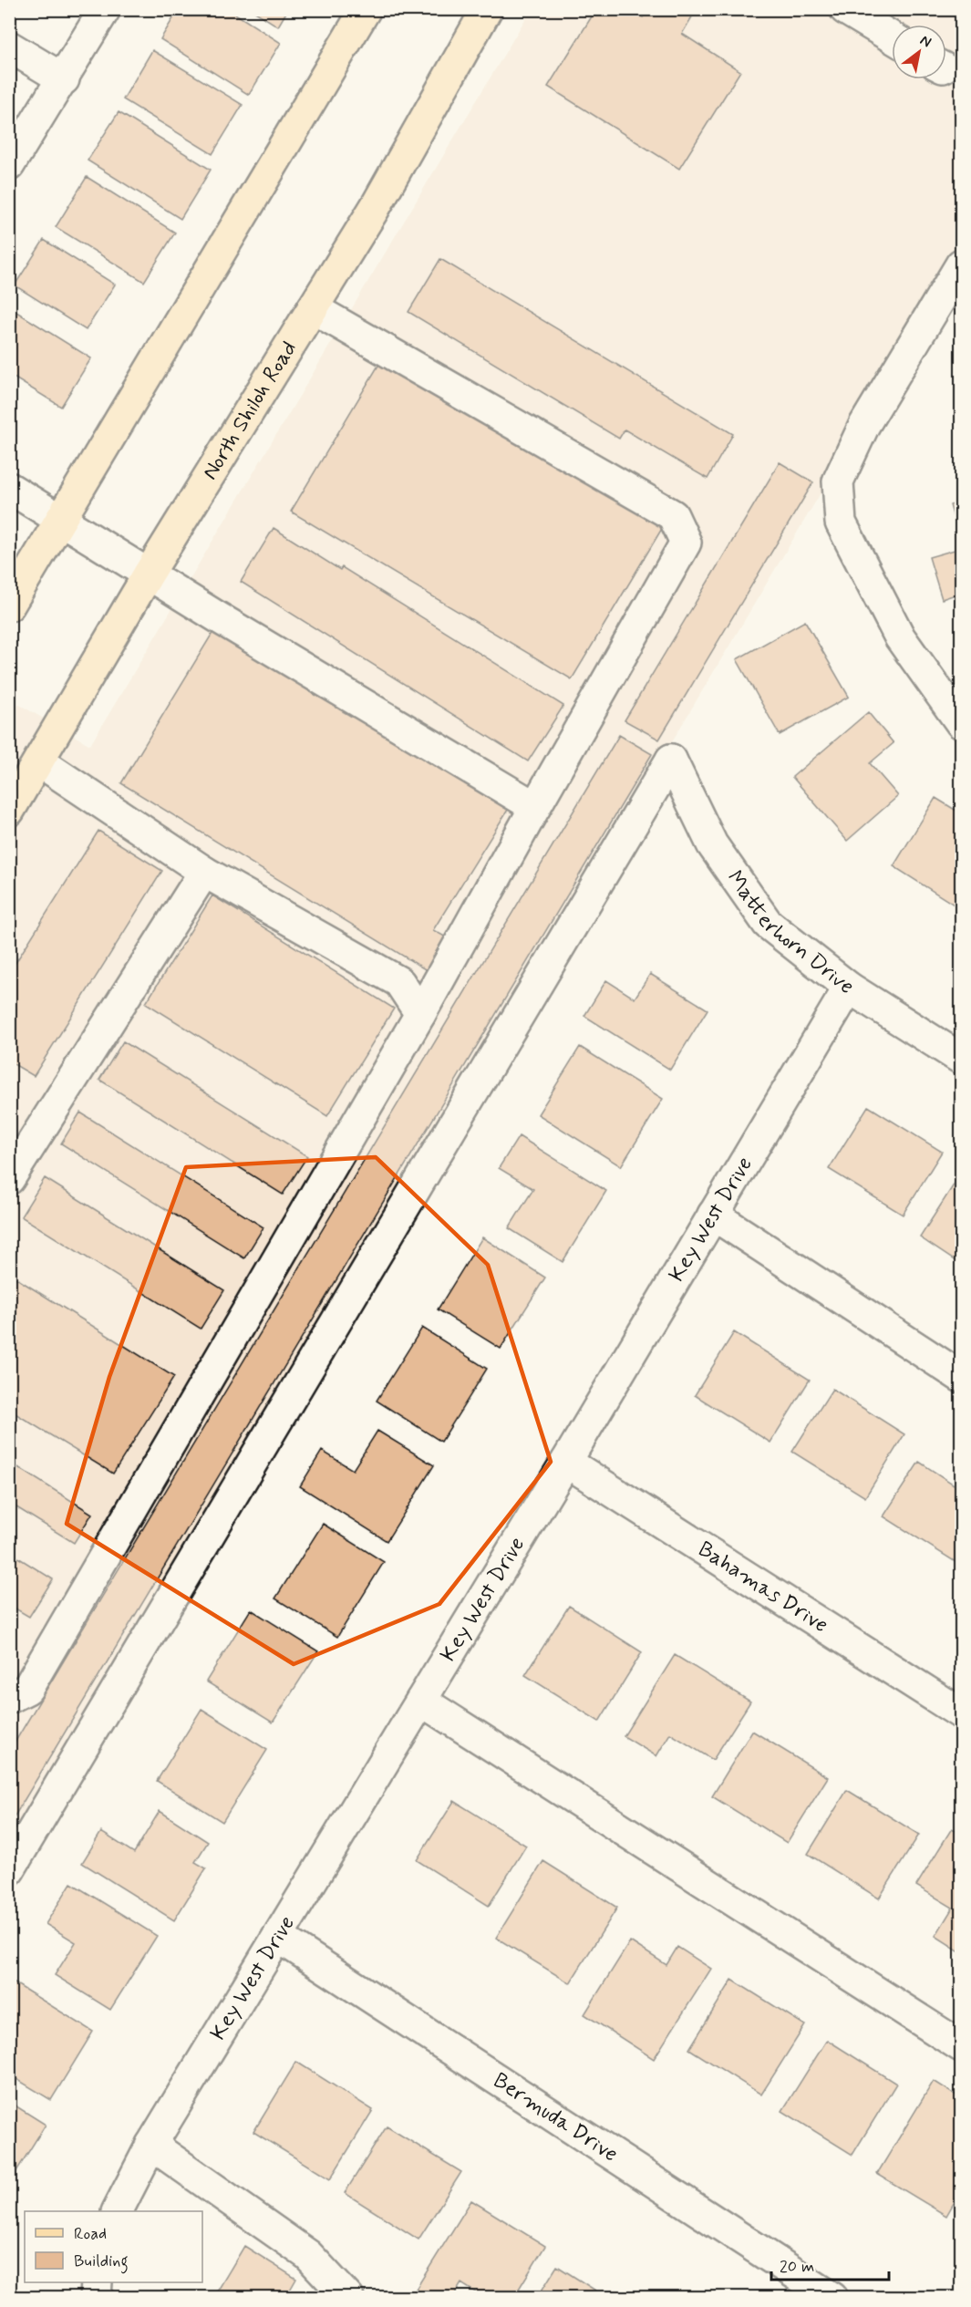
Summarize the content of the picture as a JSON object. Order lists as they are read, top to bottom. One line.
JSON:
{"streets":{"main road":["North Shiloh Road"],"street":["Matterhorn Drive","Key West Drive","Bahamas Drive","Bermuda Drive"]},"crossings":[["Matterhorn Drive","Key West Drive"],["Key West Drive","Bahamas Drive"],["Key West Drive","Bermuda Drive"]],"legend":["Road","Building"],"scale_bar":"20 m","north":"top right"}
